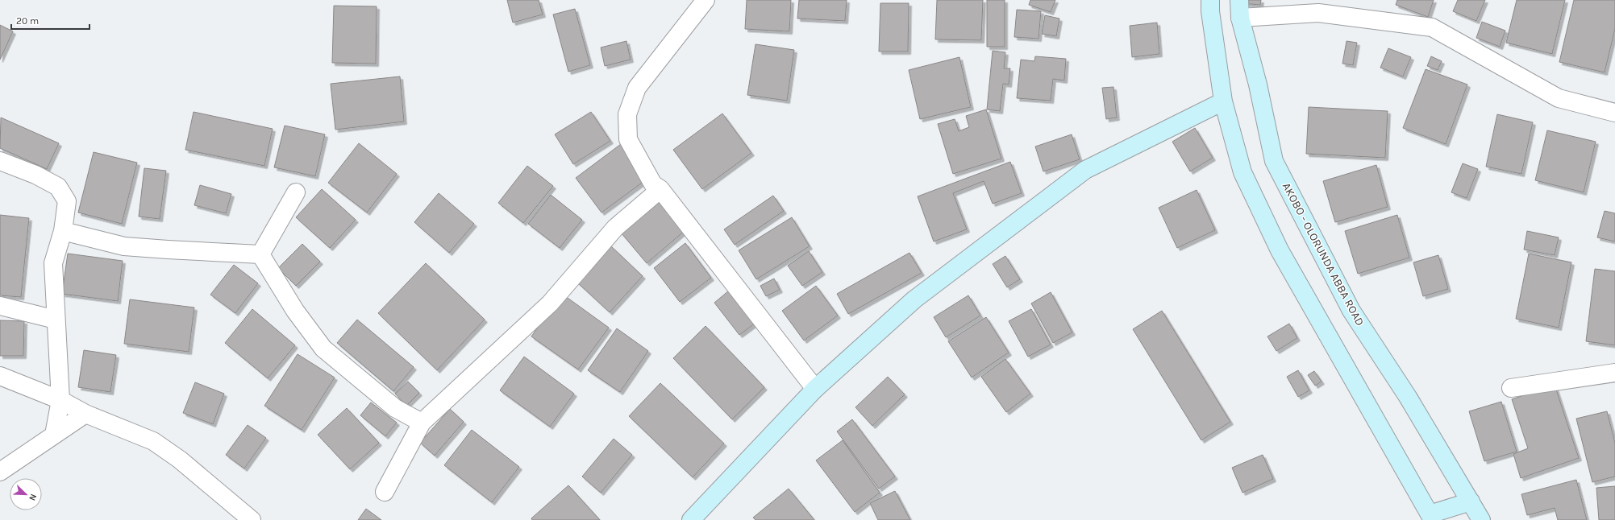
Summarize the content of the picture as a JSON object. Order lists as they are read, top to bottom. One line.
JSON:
{"streets":{"main road":["AKOBO - OLORUNDA ABBA ROAD"]},"scale_bar":"20 m","north":"bottom right"}
